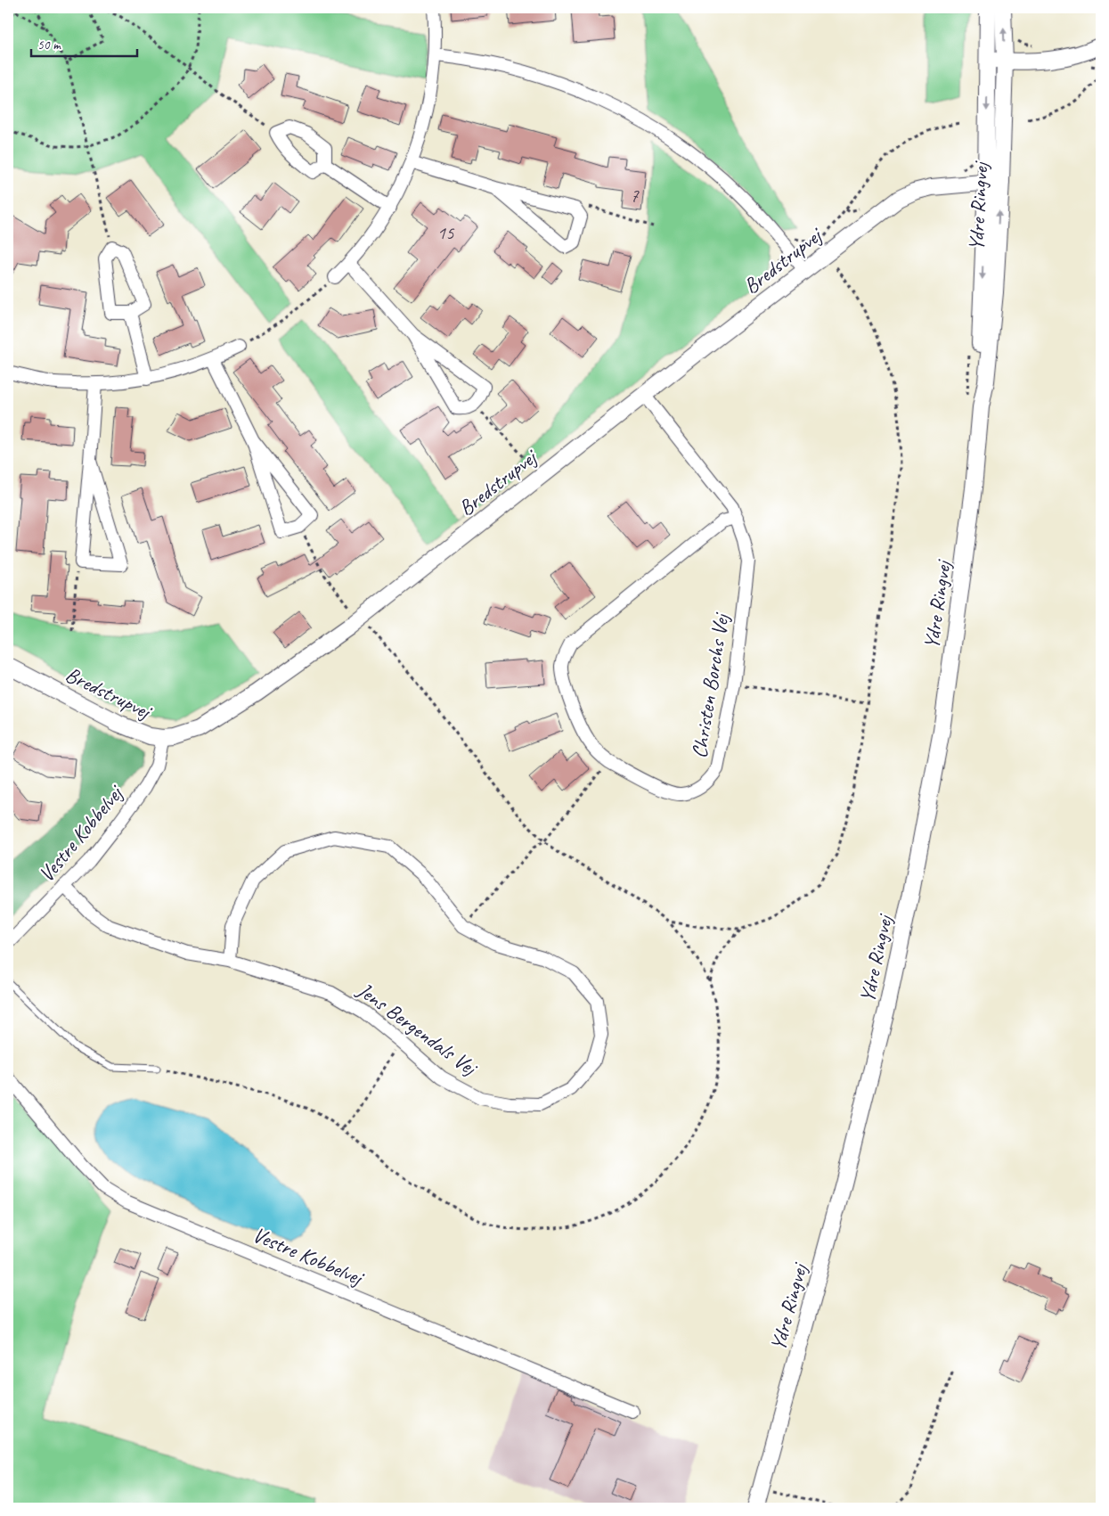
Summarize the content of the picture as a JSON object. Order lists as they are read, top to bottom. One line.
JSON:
{"streets":{"street":["Ydre Ringvej","Bredstrupvej","Christen Borchs Vej","Vestre Kobbelvej","Jens Bergendals Vej"]},"crossings":[["Ydre Ringvej","Bredstrupvej"],["Bredstrupvej","Christen Borchs Vej"],["Bredstrupvej","Vestre Kobbelvej"],["Vestre Kobbelvej","Jens Bergendals Vej"]],"house_numbers":["7","15"],"scale_bar":"50 m"}
